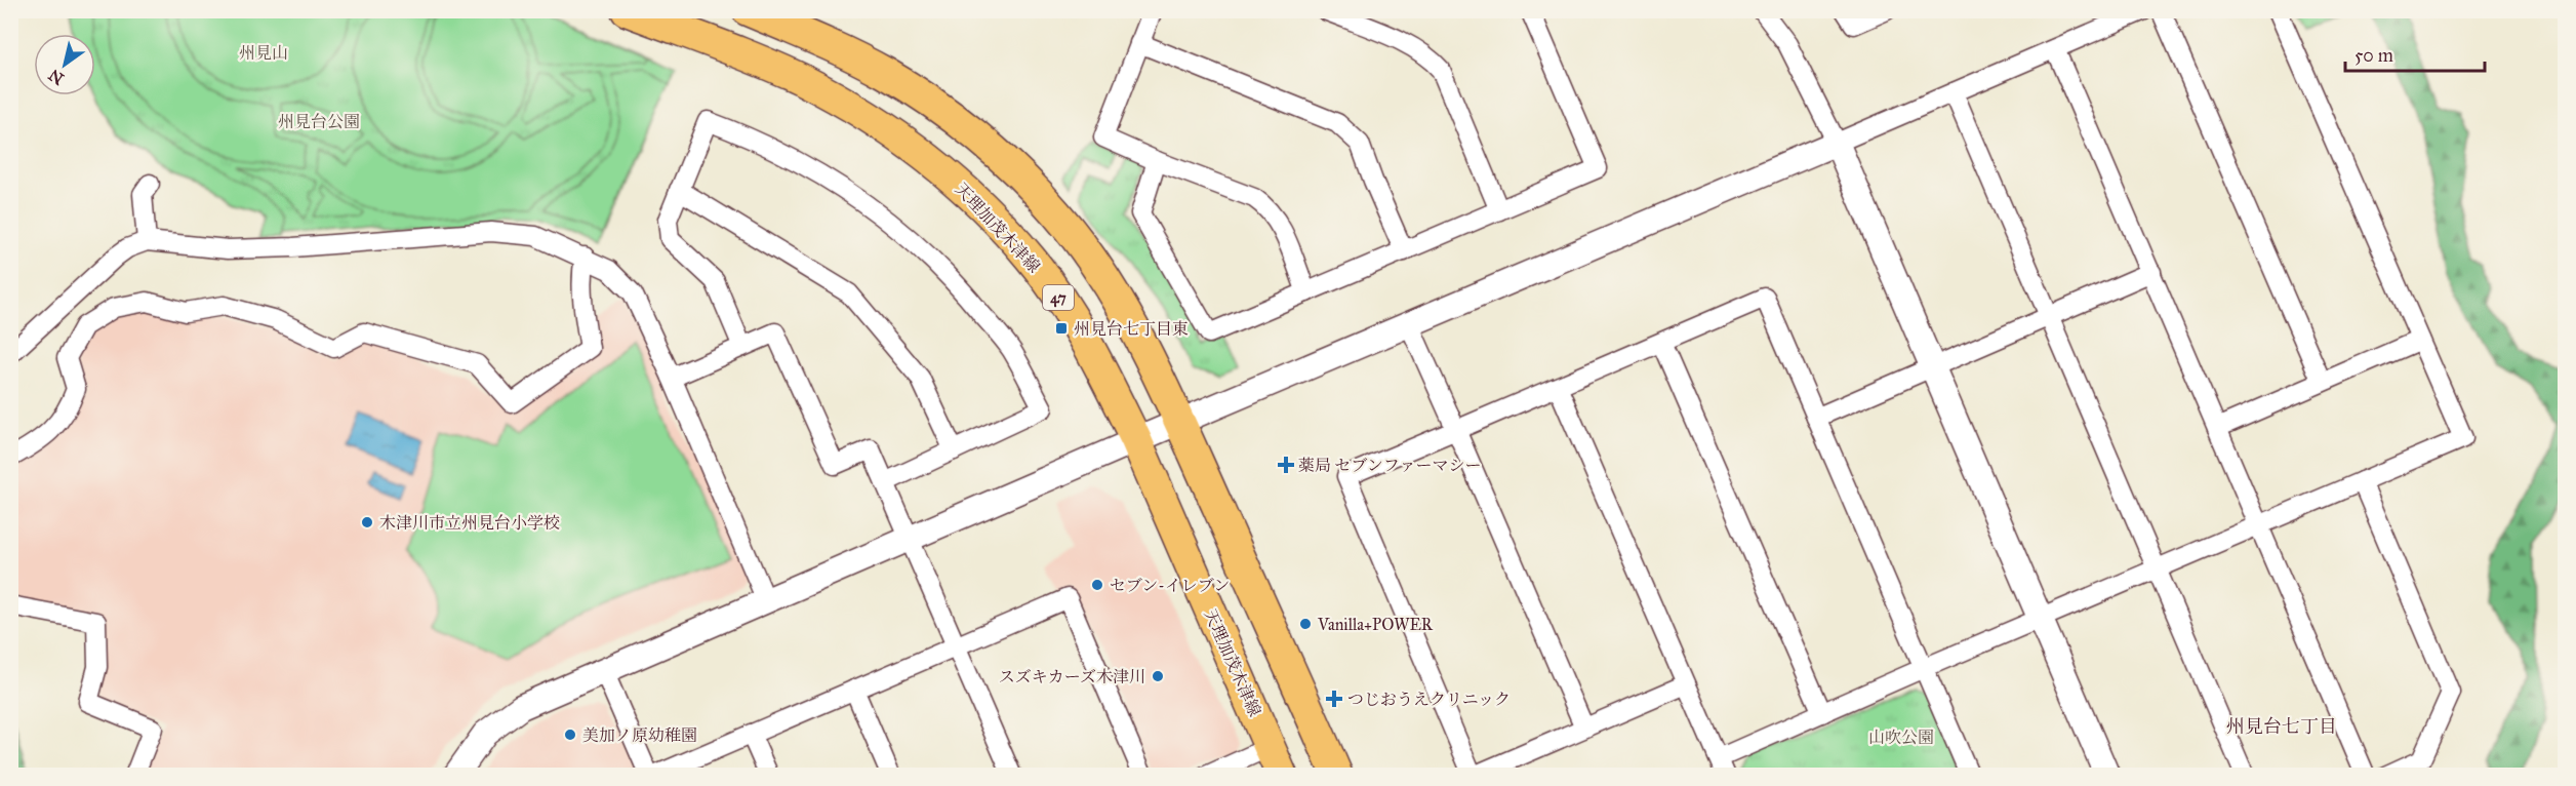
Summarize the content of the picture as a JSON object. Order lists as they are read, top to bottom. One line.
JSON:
{"streets":{"main road":["天理加茂木津線","47"]},"districts":["州見台七丁目"],"parks":["州見山","州見台公園","山吹公園"],"places":{"transit":["州見台七丁目東"],"health":["薬局 セブンファーマシー","つじおうえクリニック"],"other":["木津川市立州見台小学校","セブン-イレブン","Vanilla+POWER","スズキカーズ木津川","美加ノ原幼稚園"]},"scale_bar":"50 m","north":"bottom left"}
